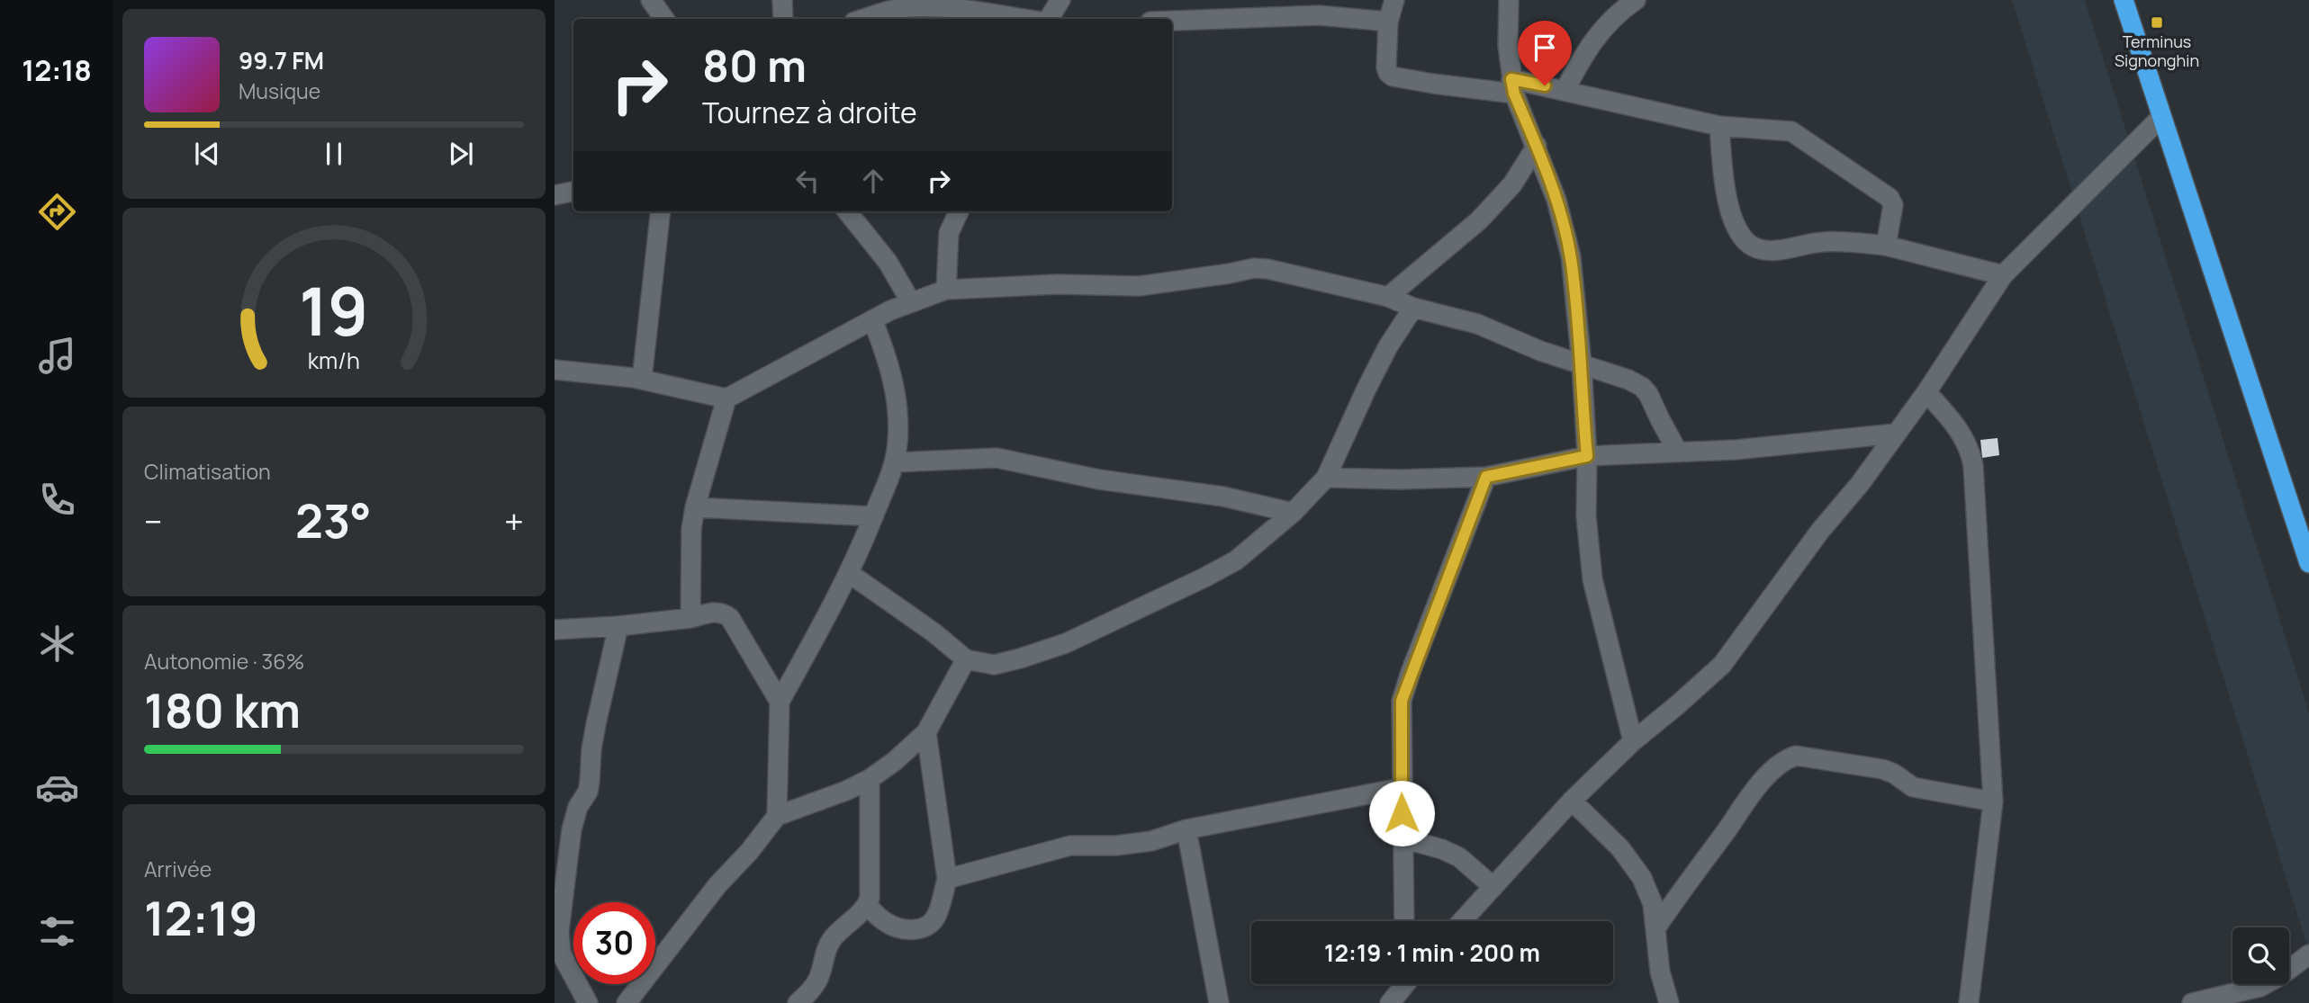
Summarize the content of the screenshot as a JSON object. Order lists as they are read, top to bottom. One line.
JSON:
{"places":{"transit":["Terminus Signonghin"]},"page":{"tabs":"12:18","turn":["80 m","Tournez à droite"],"song":["99.7 FM","Musique"],"tile":["Climatisation",["Autonomie · 36%","180 km"],["Arrivée","12:19"]],"heat":["−","23°","+"],"limit":"30","trip":"12:19 · 1 min · 200 m","gauge":["19","km/h"]}}
